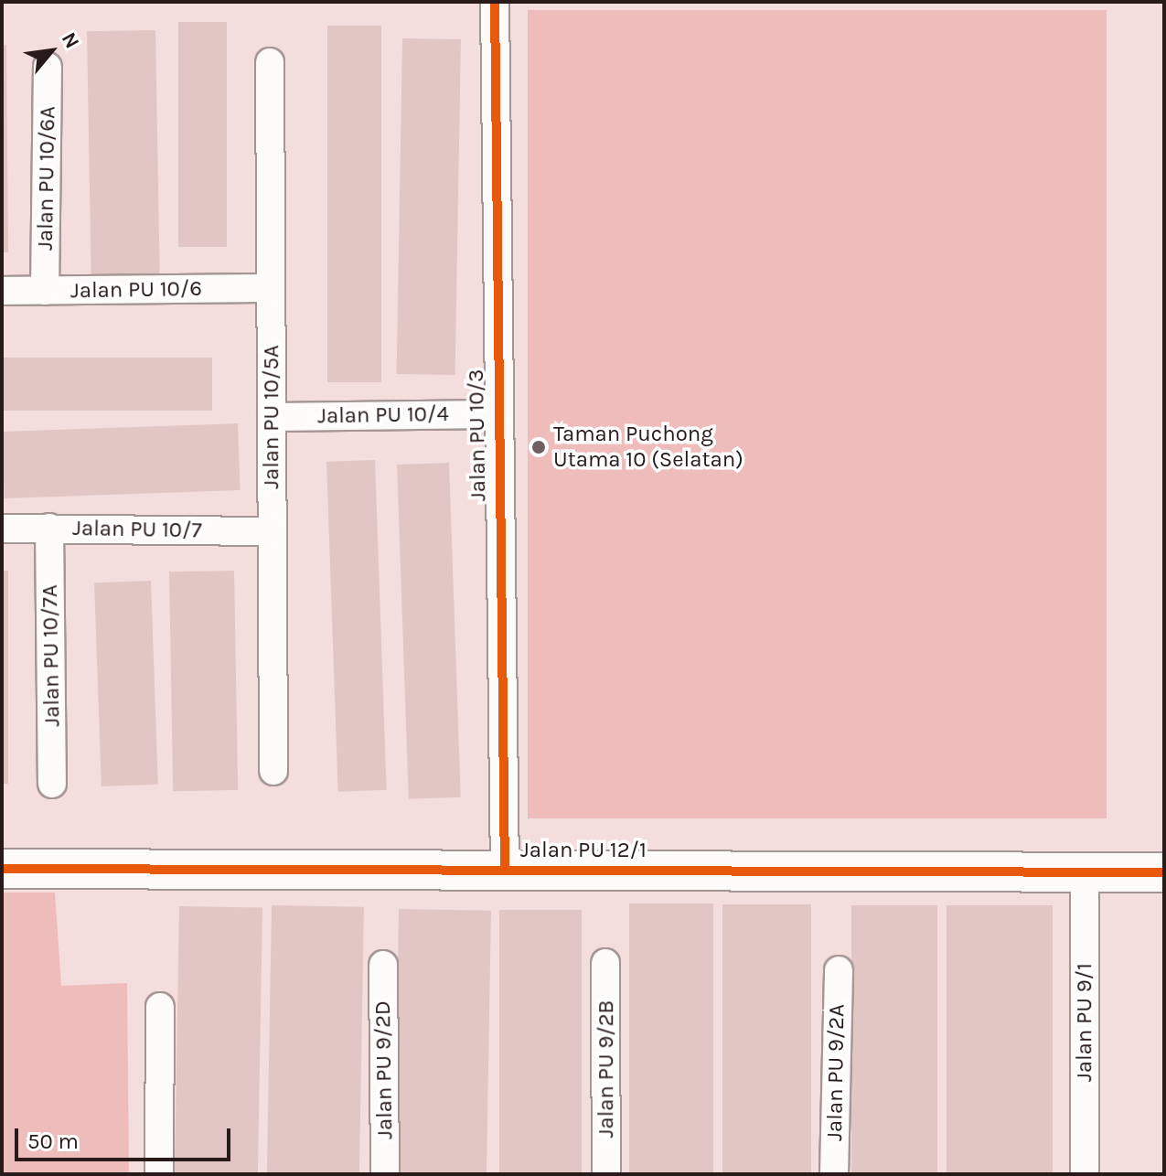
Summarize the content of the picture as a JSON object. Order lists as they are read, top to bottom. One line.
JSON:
{"streets":{"street":["Jalan PU 10/6A","Jalan PU 10/6","Jalan PU 10/4","Jalan PU 10/5A","Jalan PU 10/3","Jalan PU 10/7","Jalan PU 10/7A","Jalan PU 12/1","Jalan PU 9/1","Jalan PU 9/2B","Jalan PU 9/2D","Jalan PU 9/2A"]},"crossings":[["Jalan PU 10/6A","Jalan PU 10/6"],["Jalan PU 10/6","Jalan PU 10/5A"],["Jalan PU 10/4","Jalan PU 10/5A"],["Jalan PU 10/4","Jalan PU 10/3"],["Jalan PU 10/5A","Jalan PU 10/7"],["Jalan PU 10/3","Jalan PU 12/1"],["Jalan PU 10/7","Jalan PU 10/7A"],["Jalan PU 12/1","Jalan PU 9/1"]],"places":["Taman Puchong Utama 10 (Selatan)"],"scale_bar":"50 m","north":"top right"}
